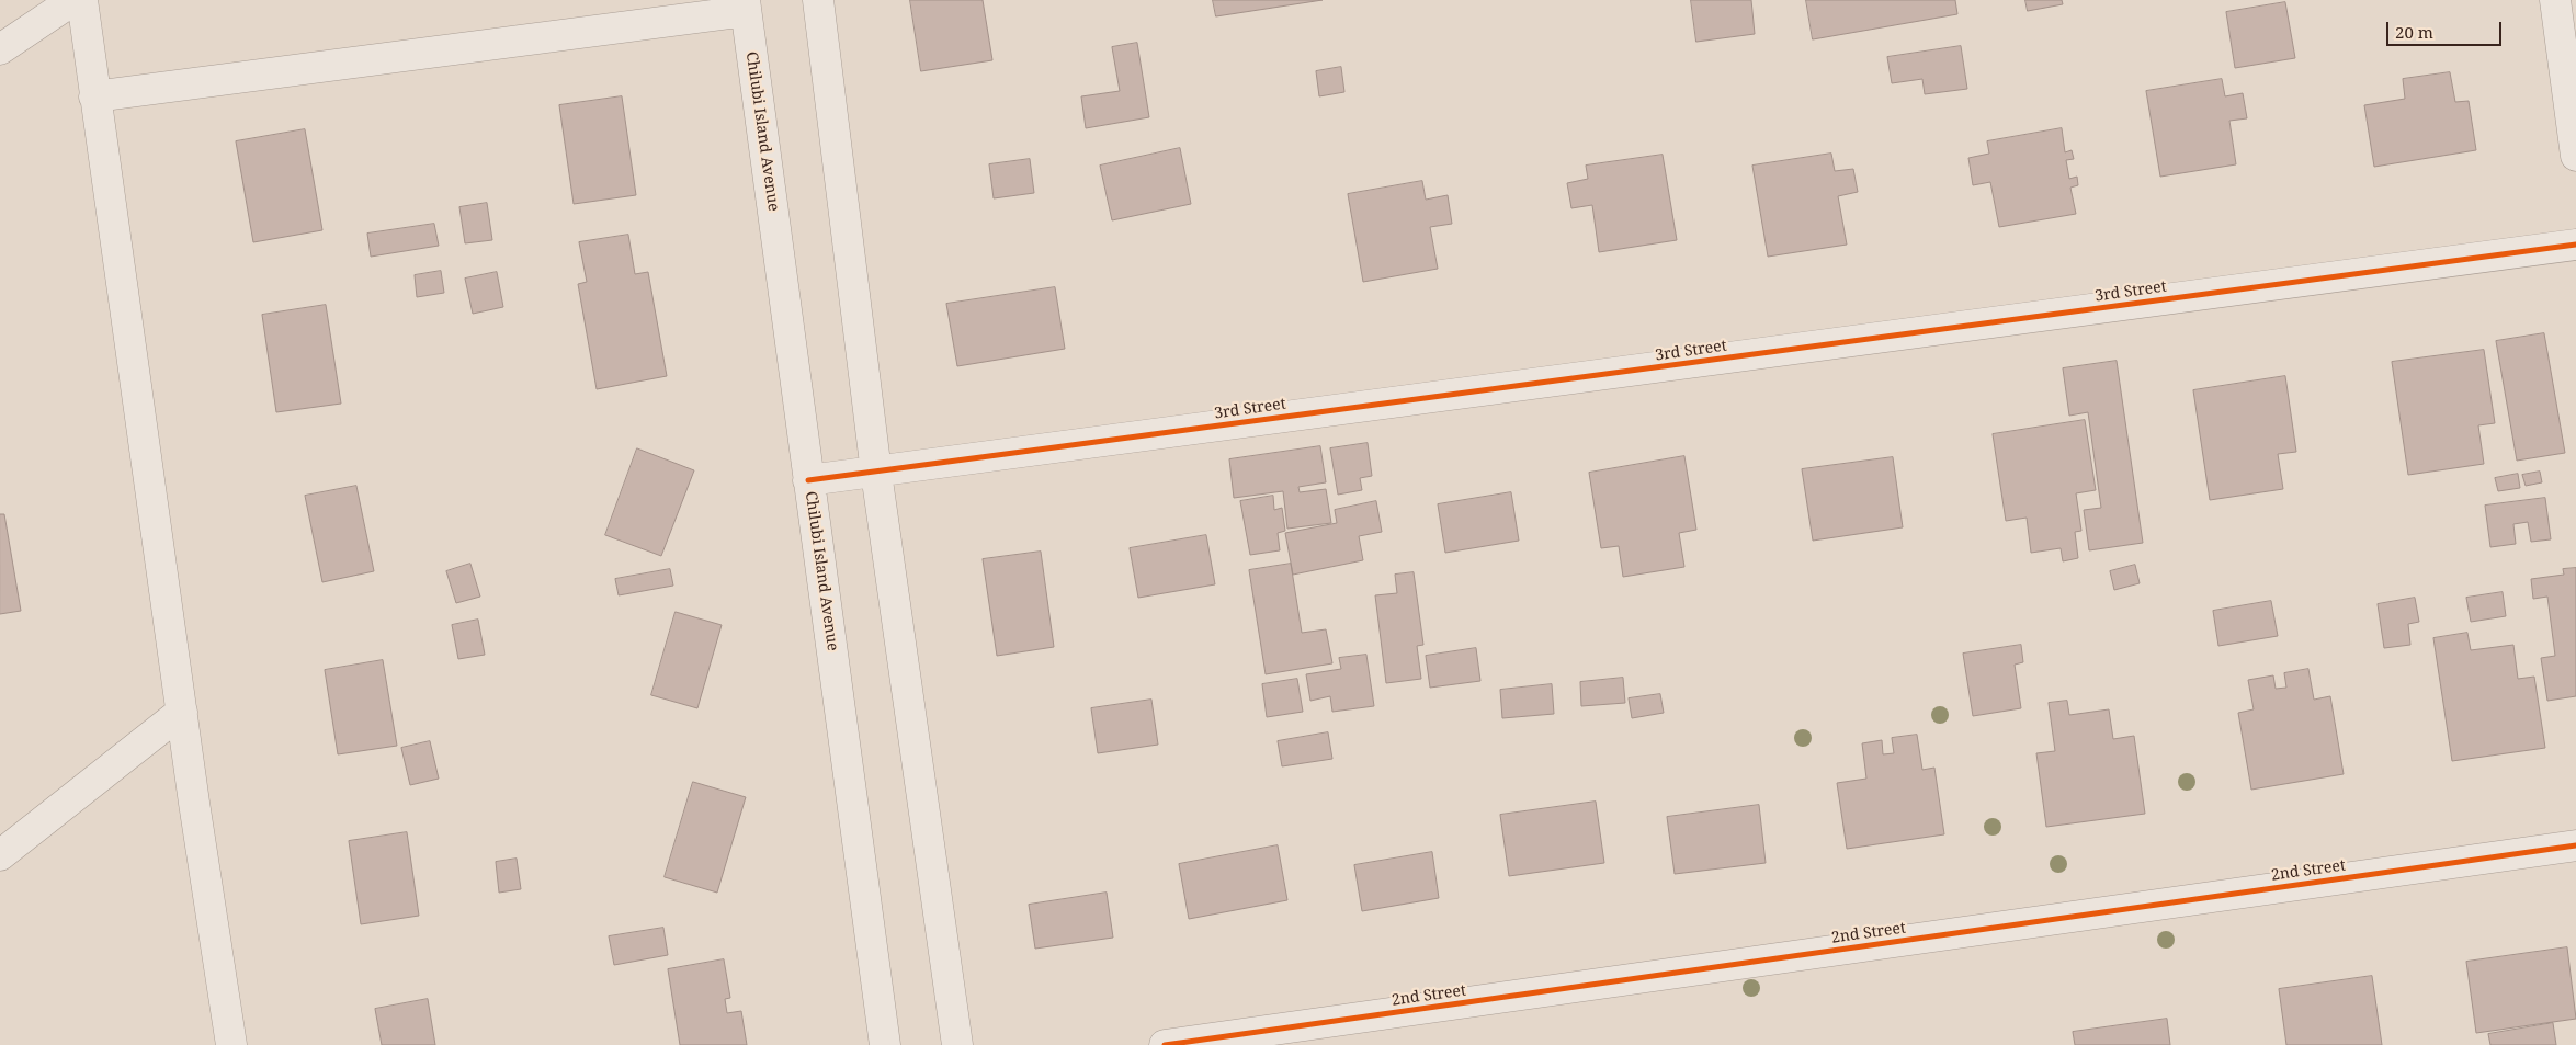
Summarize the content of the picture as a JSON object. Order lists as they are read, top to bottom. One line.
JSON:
{"streets":{"street":["Chilubi Island Avenue","3rd Street","2nd Street"]},"crossings":[["Chilubi Island Avenue","3rd Street"]],"scale_bar":"20 m"}
